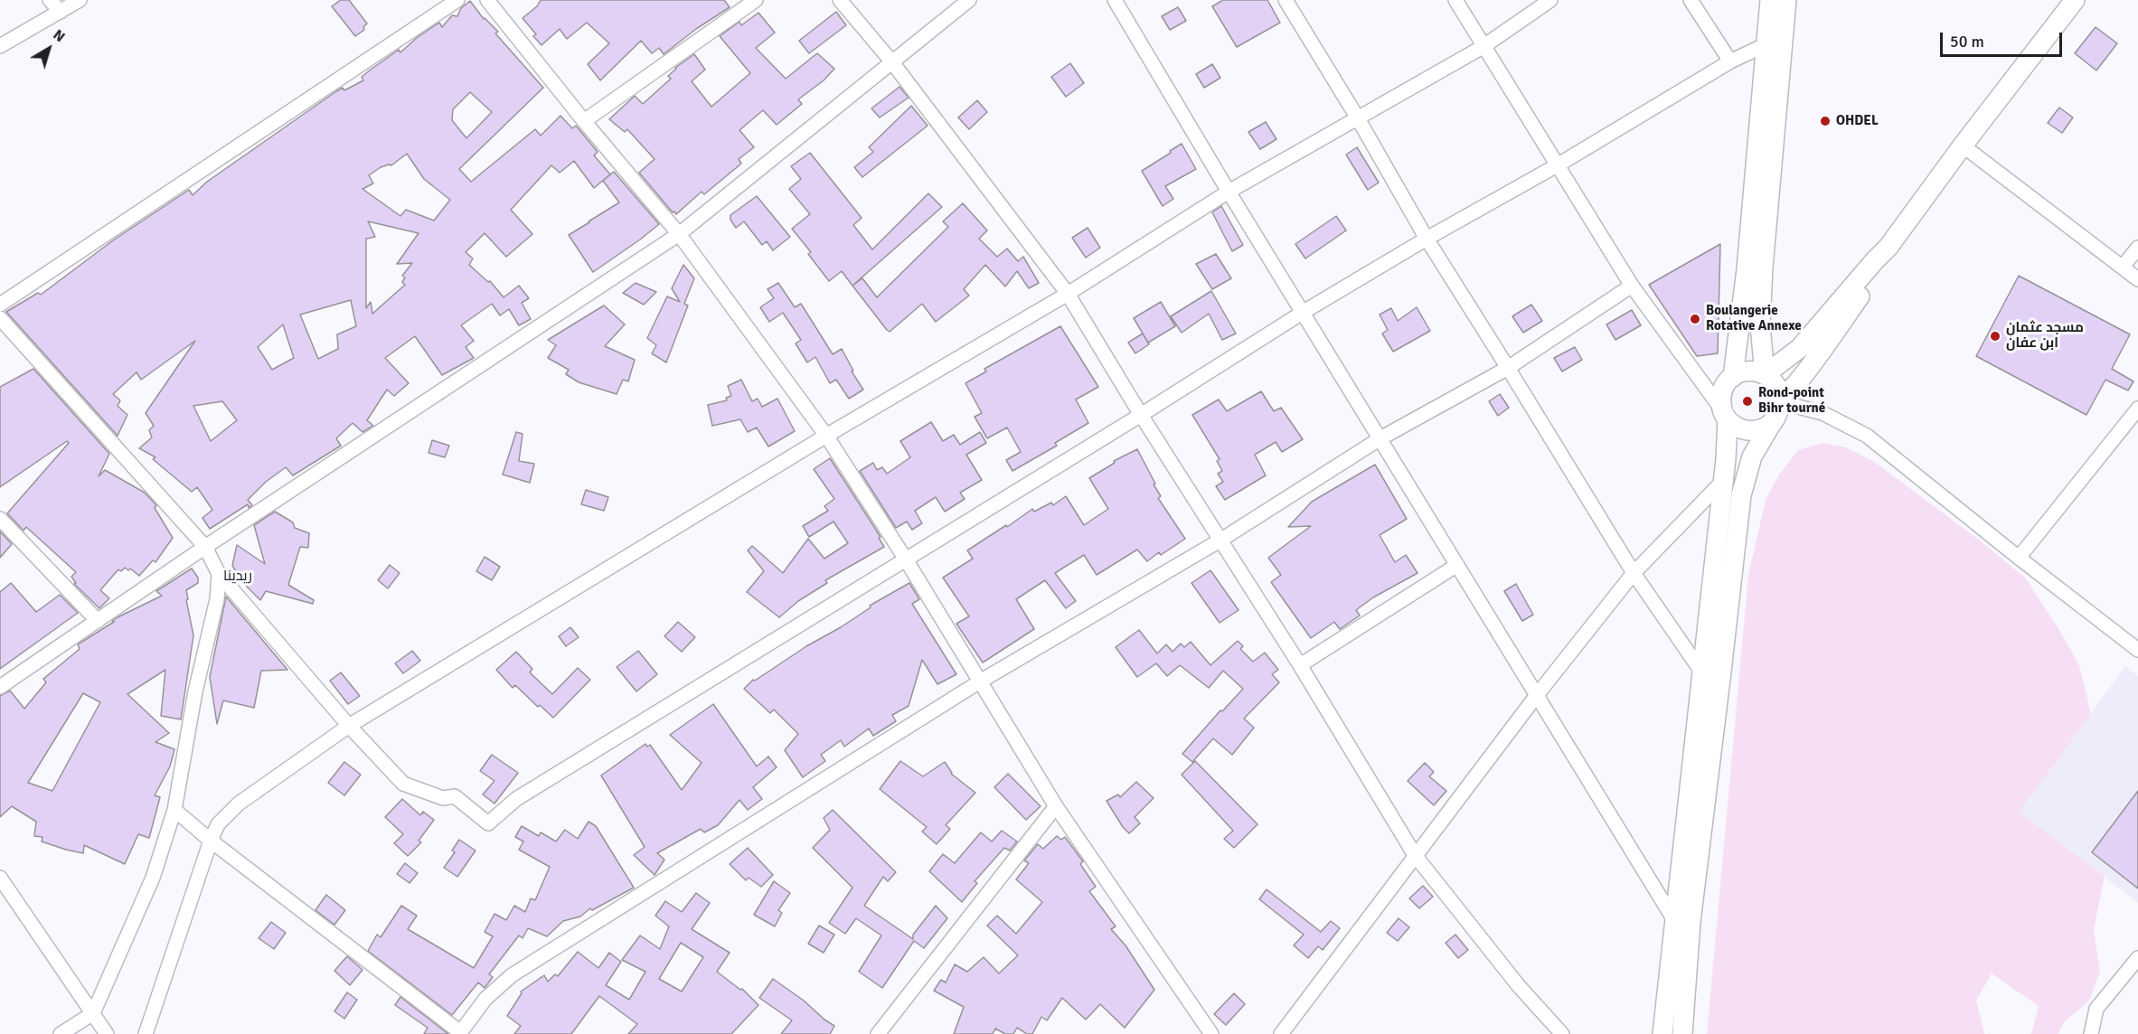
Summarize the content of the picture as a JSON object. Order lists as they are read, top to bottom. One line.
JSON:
{"districts":["ريدينا"],"places":["OHDEL","Boulangerie Rotative Annexe","مسجد عثمان ابن عفان","Rond-point Bihr tourné"],"scale_bar":"50 m","north":"top right"}
